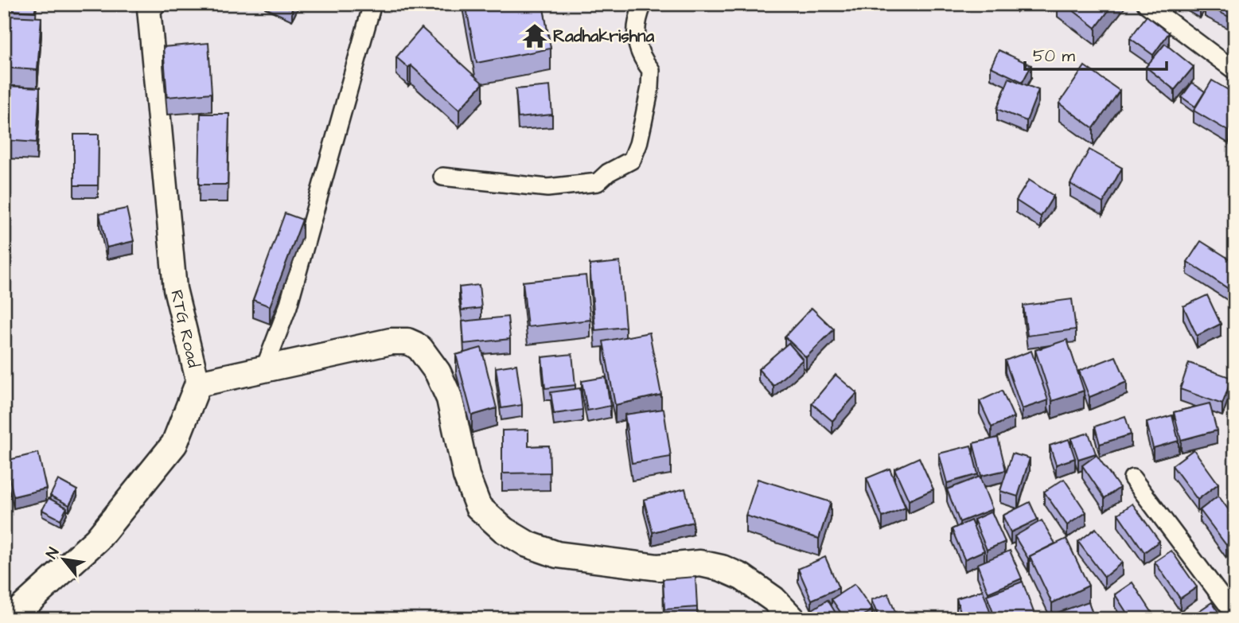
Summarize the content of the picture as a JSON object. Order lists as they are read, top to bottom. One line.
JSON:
{"streets":{"main road":["RTG Road"]},"places":{"temple":["Radhakrishna"]},"scale_bar":"50 m","north":"top left"}
